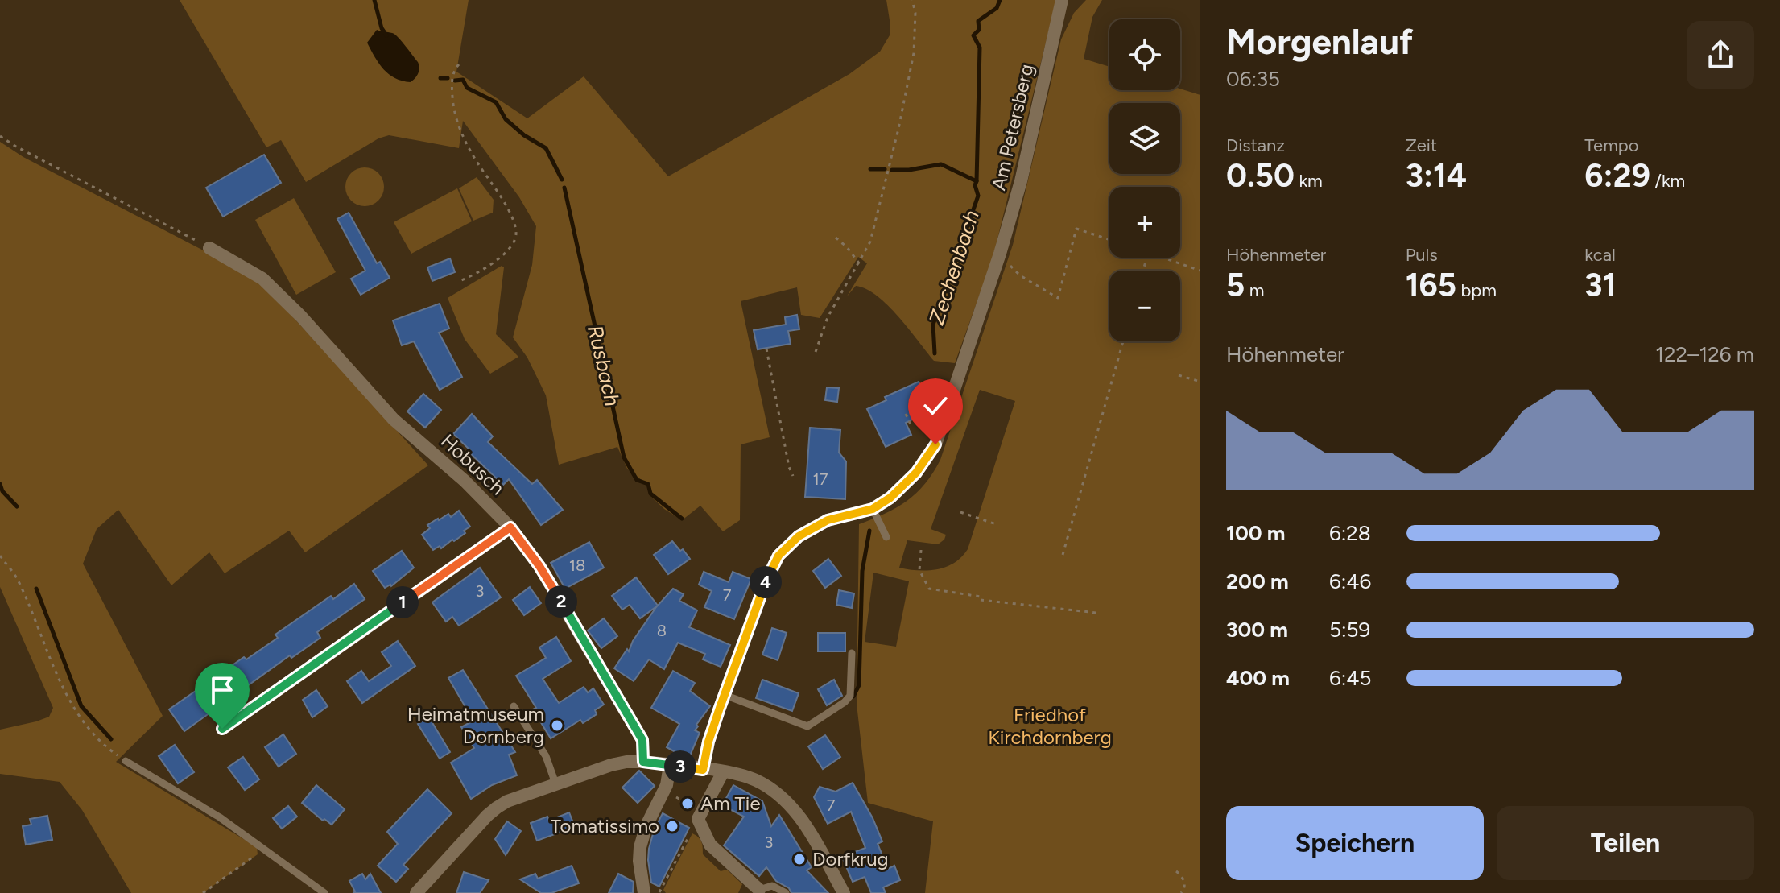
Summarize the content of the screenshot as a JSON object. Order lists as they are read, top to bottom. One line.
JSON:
{"streets":{"street":["Am Petersberg","Hobusch"]},"water":["Zechenbach","Rusbach"],"parks":["Friedhof Kirchdornberg"],"places":["Heimatmuseum Dornberg","Am Tie","Tomatissimo","Dorfkrug"],"house_numbers":["17","18","3","7","8","7","3"],"page":{"heading":["Morgenlauf","06:35"],"map_buttons":["+","−"],"stats":[["Distanz","0.50 km"],["Zeit","3:14"],["Tempo","6:29 /km"],["Höhenmeter","5 m"],["Puls","165 bpm"],["kcal","31"]],"chart":["Höhenmeter","122–126 m"],"list":[{"name":"100 m","note":"6:28"},{"name":"200 m","note":"6:46"},{"name":"300 m","note":"5:59"},{"name":"400 m","note":"6:45"}],"pins":["4","2","1","3"],"buttons":["Speichern","Teilen"]}}
